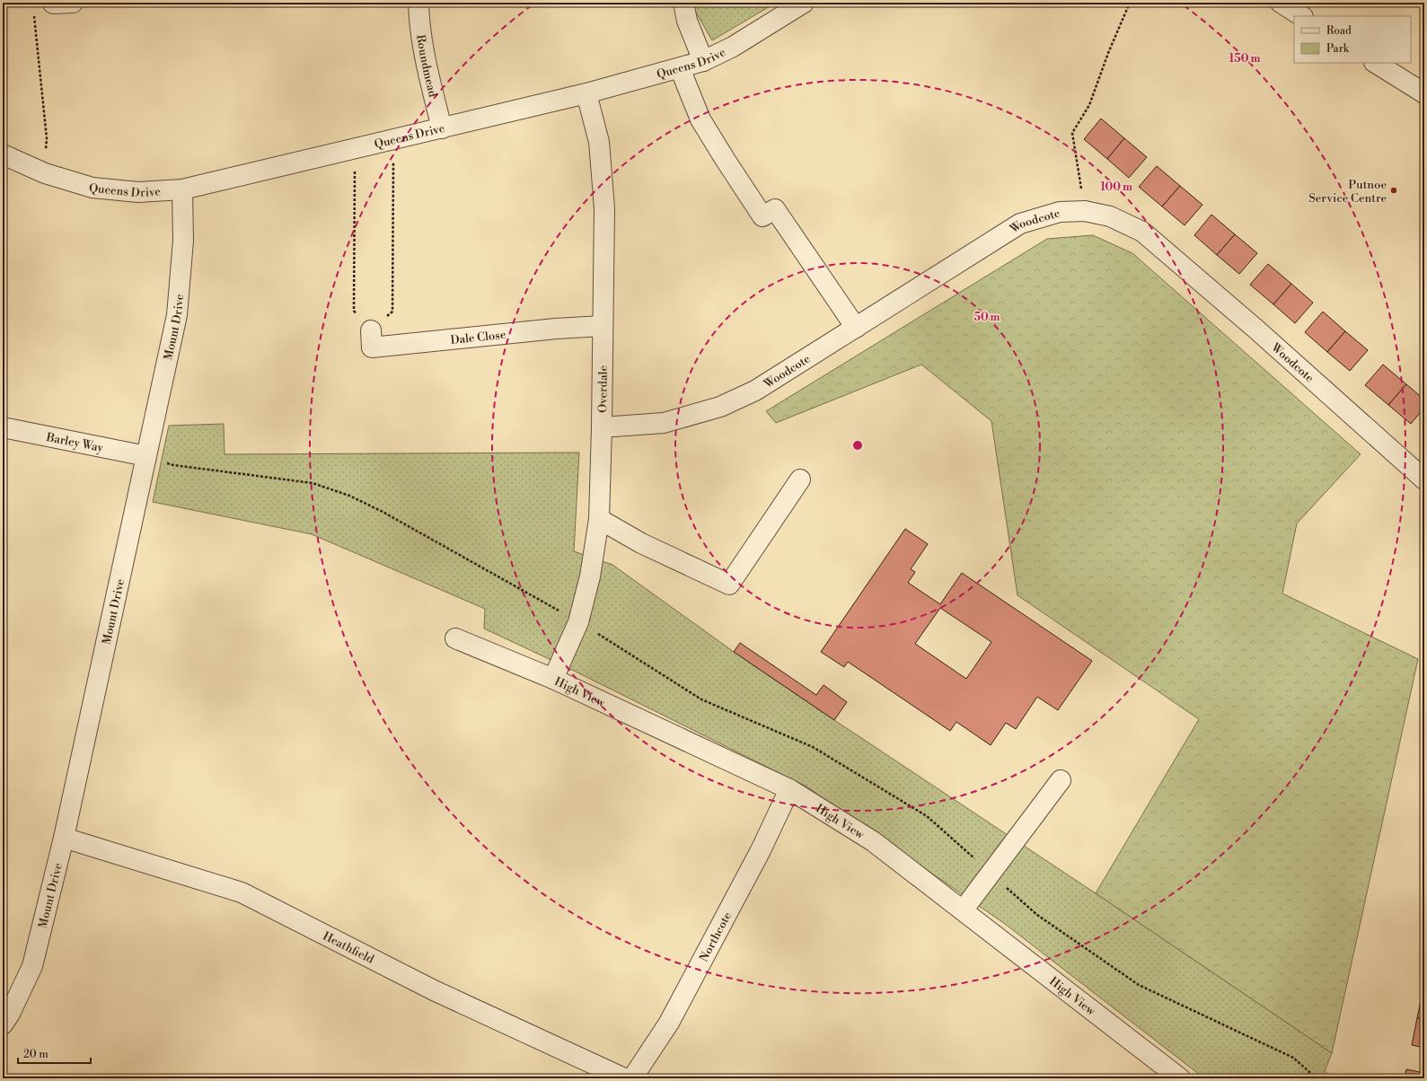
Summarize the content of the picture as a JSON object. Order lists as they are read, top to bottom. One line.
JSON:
{"streets":{"street":["Queens Drive","Roundmead","Woodcote","Mount Drive","Dale Close","Overdale","Barley Way","High View","Northcote","Heathfield"]},"crossings":[["Queens Drive","Roundmead"],["Queens Drive","Mount Drive"],["Queens Drive","Overdale"],["Woodcote","Overdale"],["Mount Drive","Barley Way"],["Mount Drive","Heathfield"],["Dale Close","Overdale"],["Overdale","High View"],["High View","Northcote"]],"places":["Putnoe Service Centre"],"legend":["Road","Park"],"scale_bar":"20 m","rings":["150 m","100 m","50 m"]}
